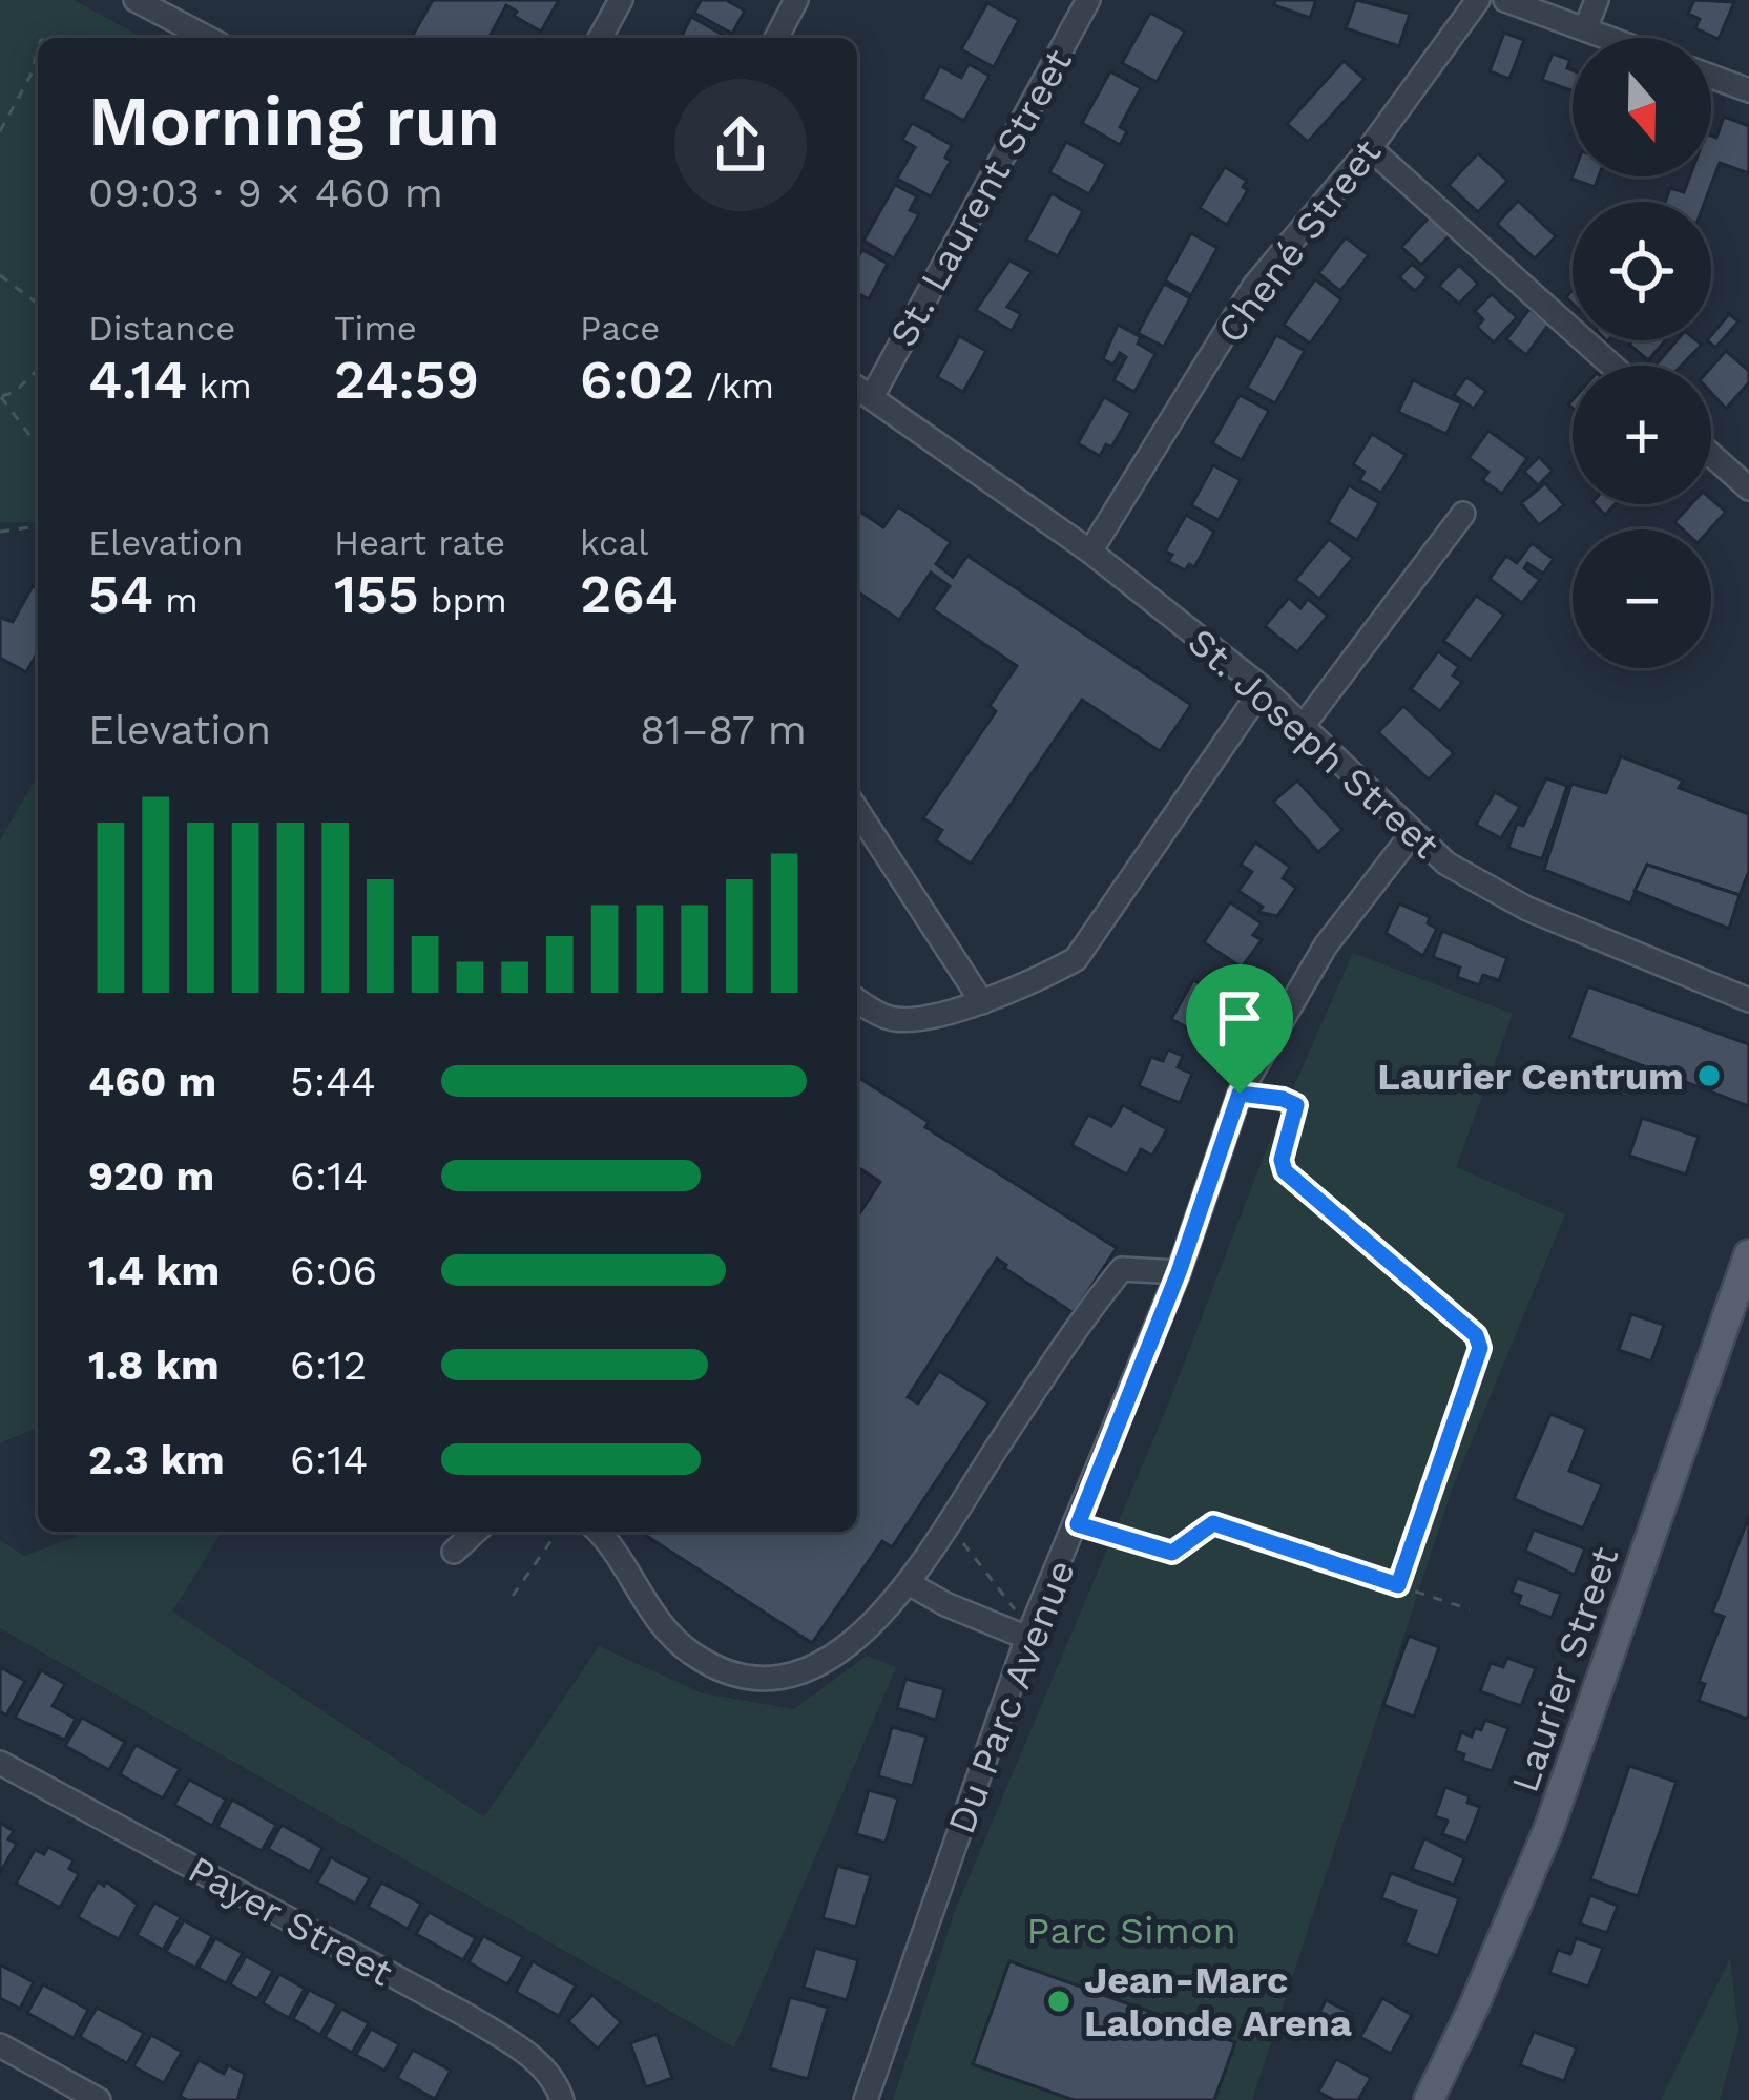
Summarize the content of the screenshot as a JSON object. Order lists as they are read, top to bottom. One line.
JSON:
{"streets":{"main road":["Laurier Street"],"street":["St. Laurent Street","Chené Street","St. Joseph Street","Du Parc Avenue","Payer Street"]},"crossings":[["St. Laurent Street","St. Joseph Street"],["Chené Street","St. Joseph Street"],["St. Joseph Street","Du Parc Avenue"]],"parks":["Parc Simon"],"places":["Laurier Centrum","Jean-Marc Lalonde Arena"],"north":"bottom","page":{"map_buttons":["+","−"],"heading":["Morning run","09:03 · 9 × 460 m"],"stats":[["Distance","4.14 km"],["Time","24:59"],["Pace","6:02 /km"],["Elevation","54 m"],["Heart rate","155 bpm"],["kcal","264"]],"chart":["Elevation","81–87 m"],"list":[{"name":"460 m","note":"5:44"},{"name":"920 m","note":"6:14"},{"name":"1.4 km","note":"6:06"},{"name":"1.8 km","note":"6:12"},{"name":"2.3 km","note":"6:14"}]}}
